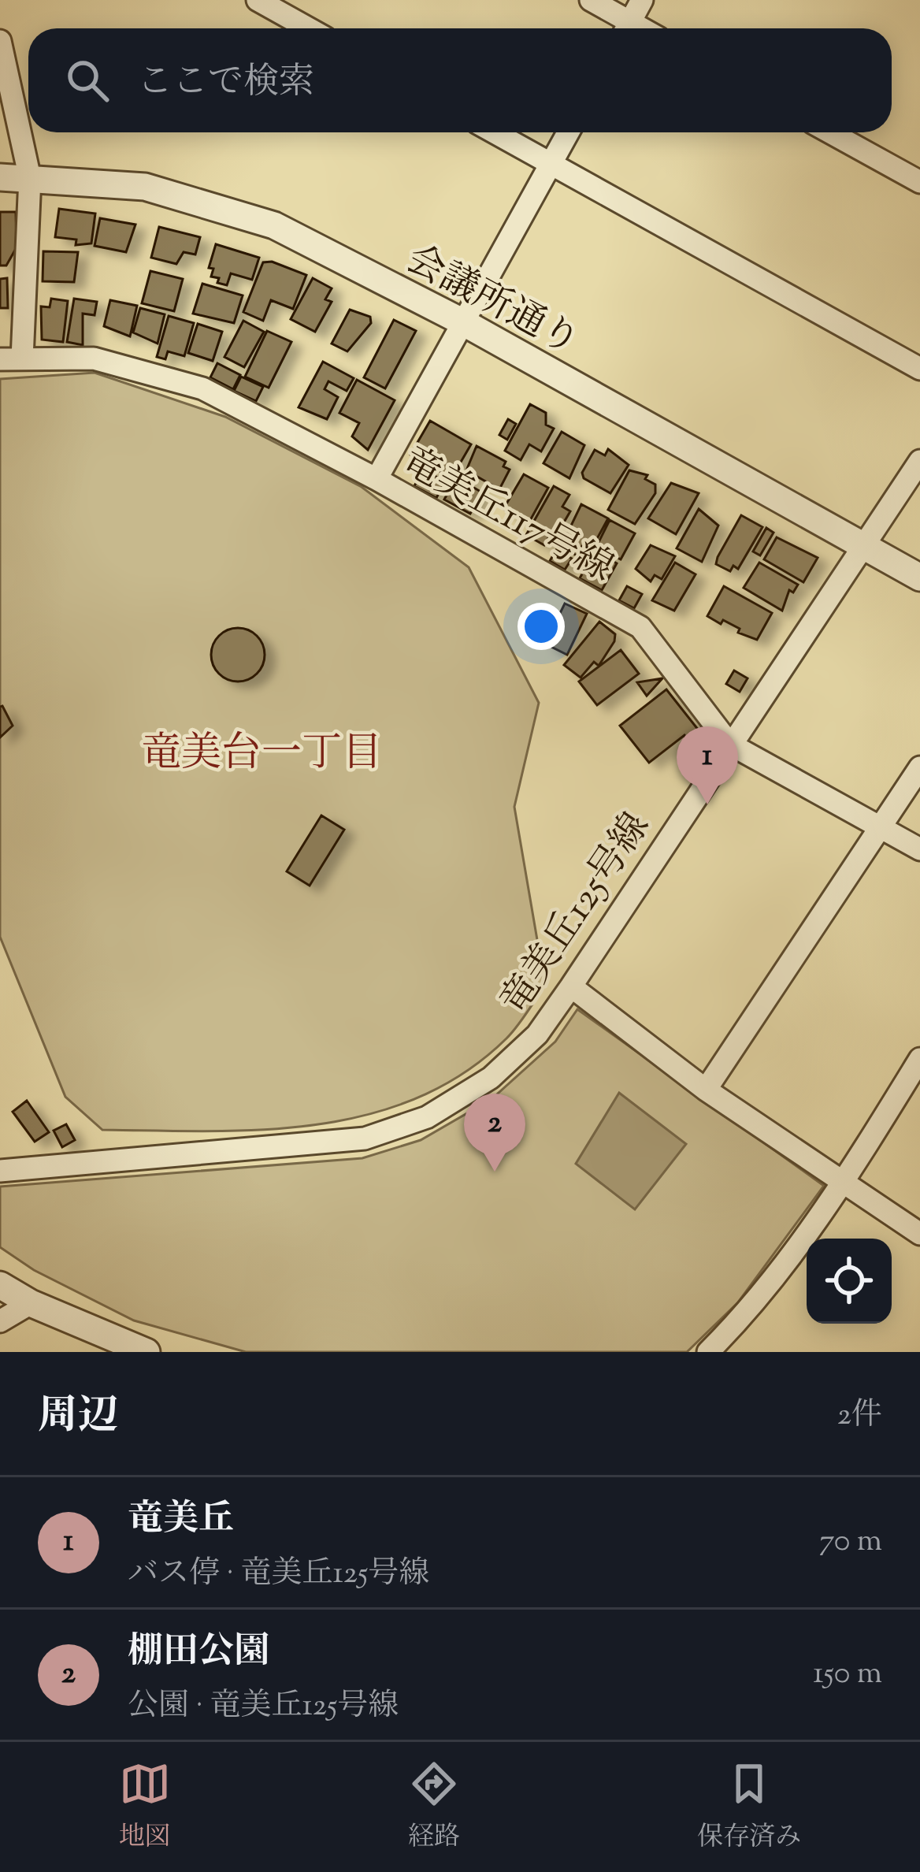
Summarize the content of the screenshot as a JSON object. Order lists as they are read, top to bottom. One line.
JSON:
{"streets":{"street":["会議所通り","竜美丘117号線","竜美丘125号線"]},"crossings":[["会議所通り","竜美丘125号線"],["竜美丘117号線","竜美丘125号線"]],"districts":["竜美台一丁目"],"page":{"search":"ここで検索","pins":["1","2"],"heading":["周辺","2件"],"list":[{"mark":"1","name":"竜美丘","note":"バス停 · 竜美丘125号線","value":"70 m"},{"mark":"2","name":"棚田公園","note":"公園 · 竜美丘125号線","value":"150 m"}],"nav":["地図","経路","保存済み"]}}
